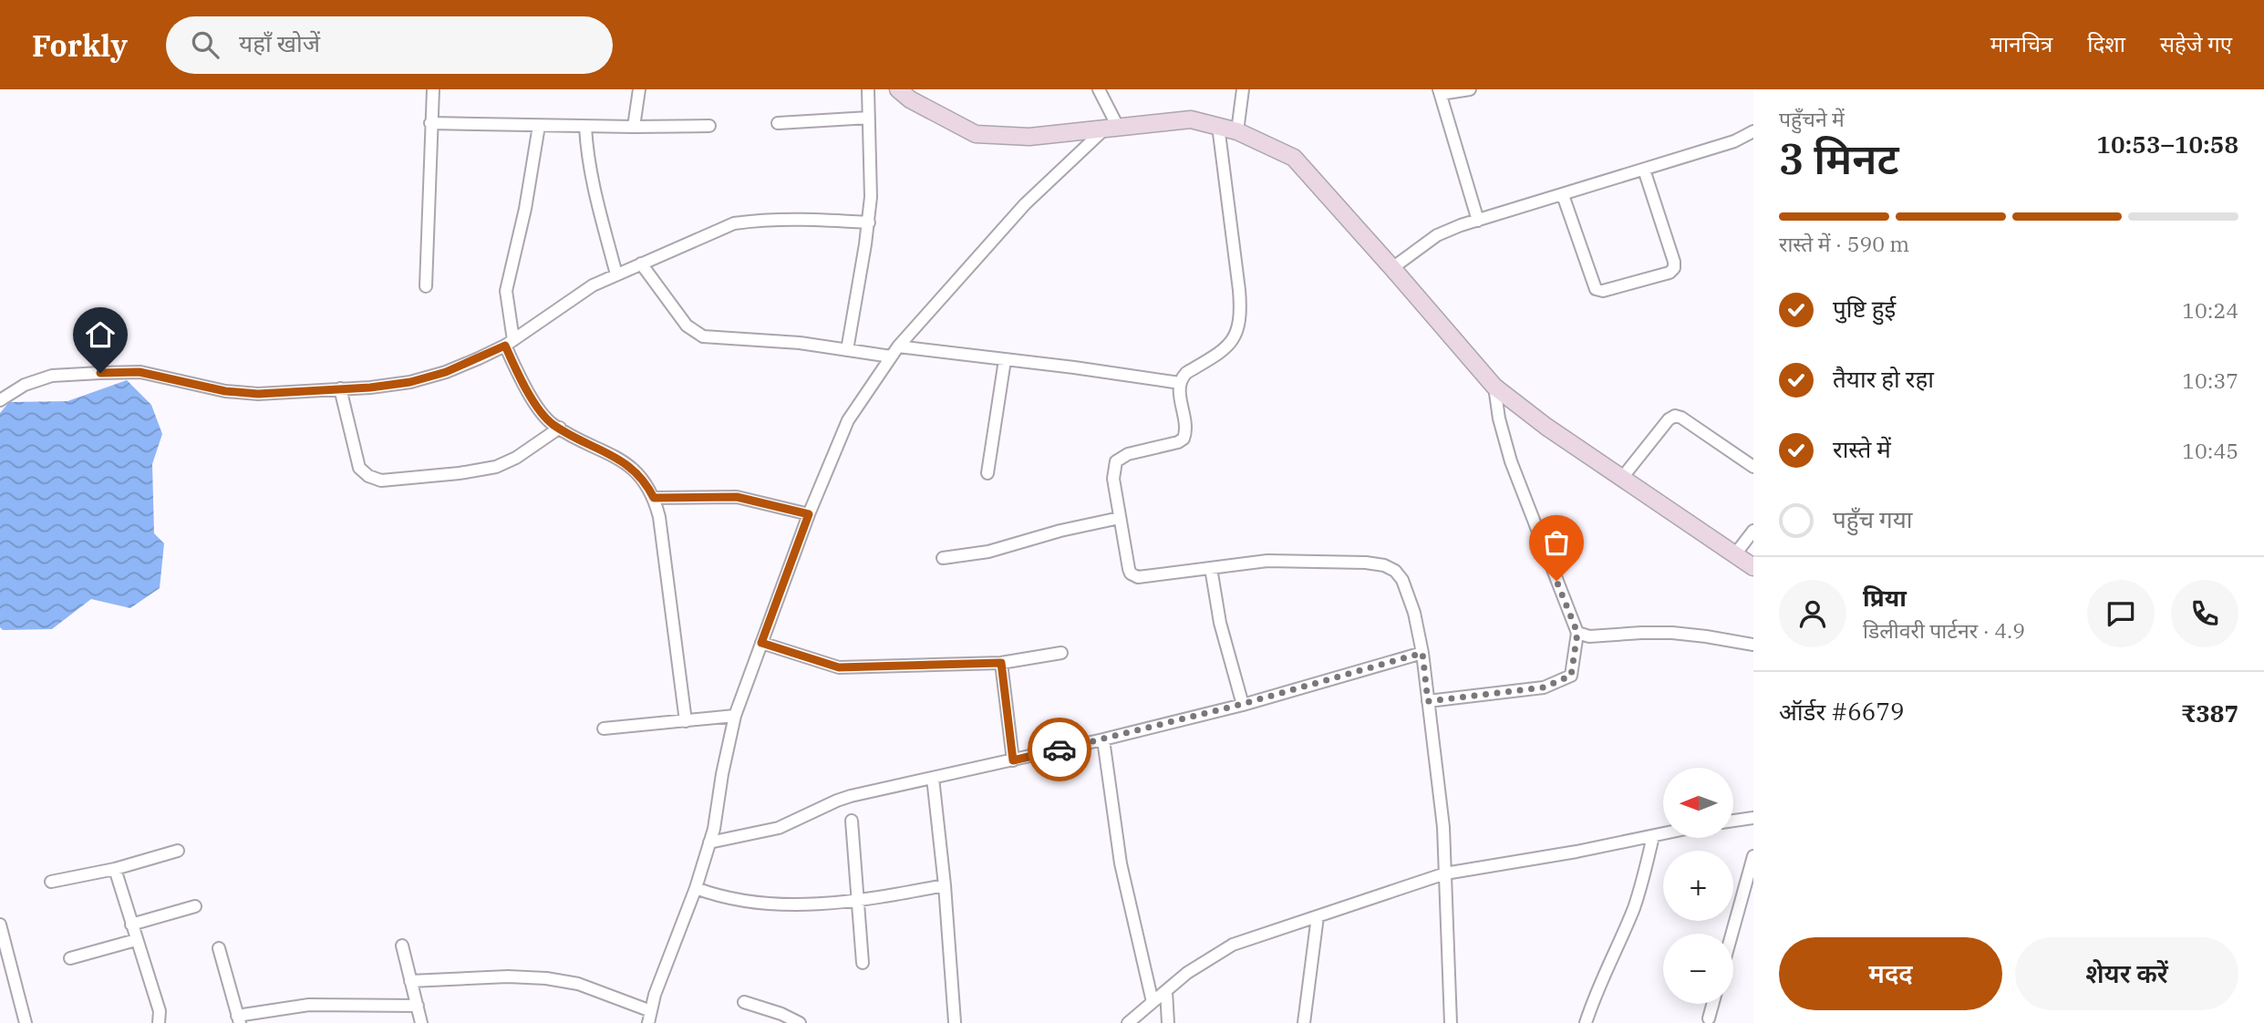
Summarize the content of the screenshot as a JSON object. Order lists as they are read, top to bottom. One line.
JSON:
{"north":"left","page":{"header":"Forkly","search":"यहाँ खोजें","nav":["मानचित्र","दिशा","सहेजे गए"],"heading":["3 मिनट","पहुँचने में","10:53–10:58"],"panel":["प्रिया","डिलीवरी पार्टनर · 4.9","ऑर्डर #6679","₹387"],"bar":"रास्ते में · 590 m","list":[["पुष्टि हुई","10:24"],["तैयार हो रहा","10:37"],["रास्ते में","10:45"],"पहुँच गया"],"map_buttons":["+","−"],"buttons":["मदद","शेयर करें"]}}
